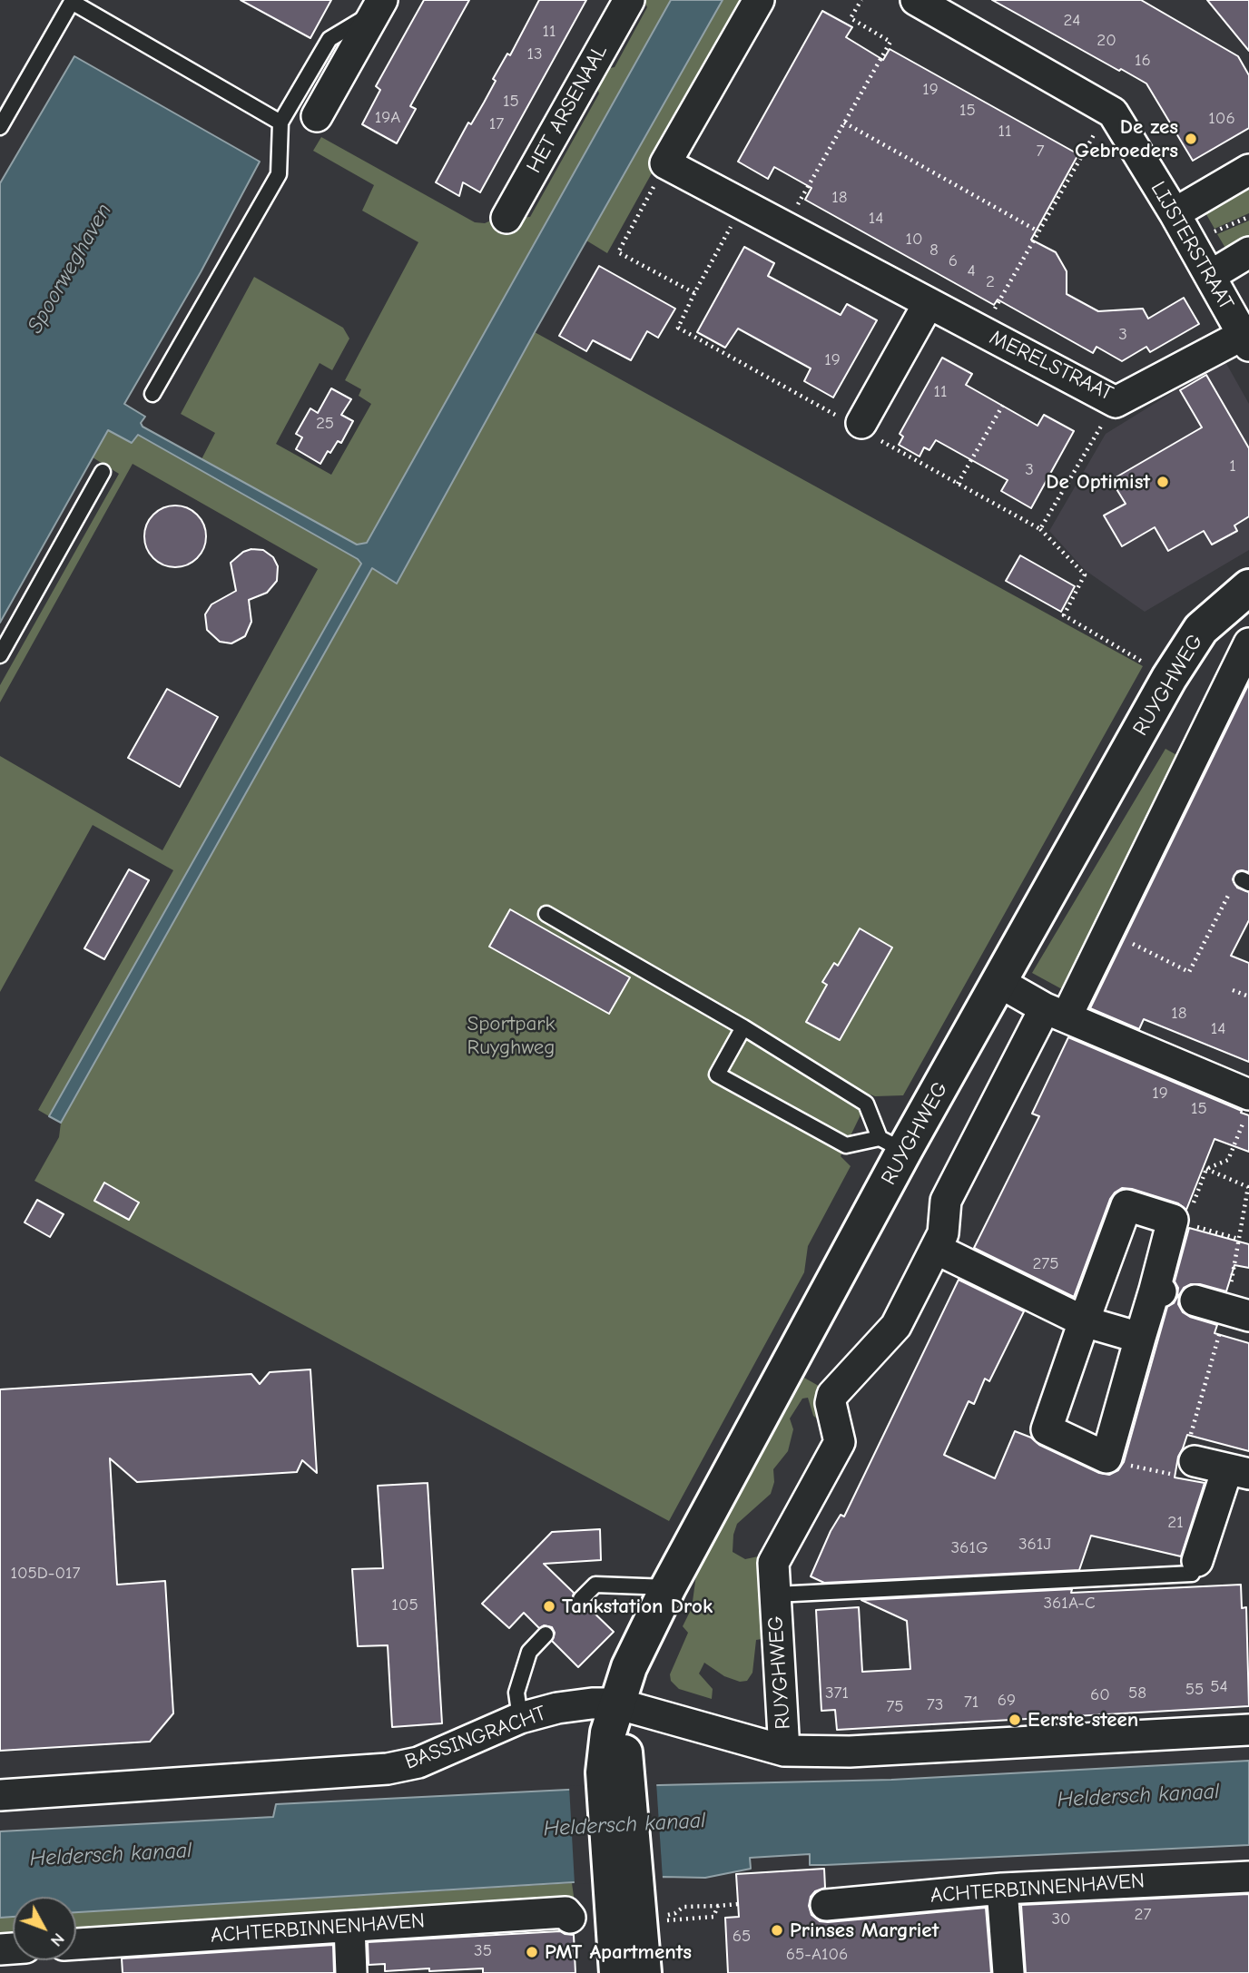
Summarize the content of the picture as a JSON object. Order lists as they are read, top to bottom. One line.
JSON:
{"streets":{"street":["HET ARSENAAL","LIJSTERSTRAAT","MERELSTRAAT","RUYGHWEG","BASSINGRACHT","ACHTERBINNENHAVEN"]},"crossings":[["LIJSTERSTRAAT","MERELSTRAAT"],["RUYGHWEG","BASSINGRACHT"]],"water":["Spoorweghaven","Heldersch kanaal"],"parks":["Sportpark Ruyghweg"],"places":["De zes Gebroeders","De Optimist","Tankstation Drok","Eerste steen","Prinses Margriet","PMT Apartments"],"house_numbers":["24","11","20","13","16","19","15","15","19A","106","17","11","7","18","14","10","8","6","4","2","3","19","11","25","1","3","18","14","19","15","275","21","361J","361G","105D-017","361A-C","105","54","55","371","58","60","69","71","73","75","27","30","65","35","65-A106"],"north":"bottom right"}
